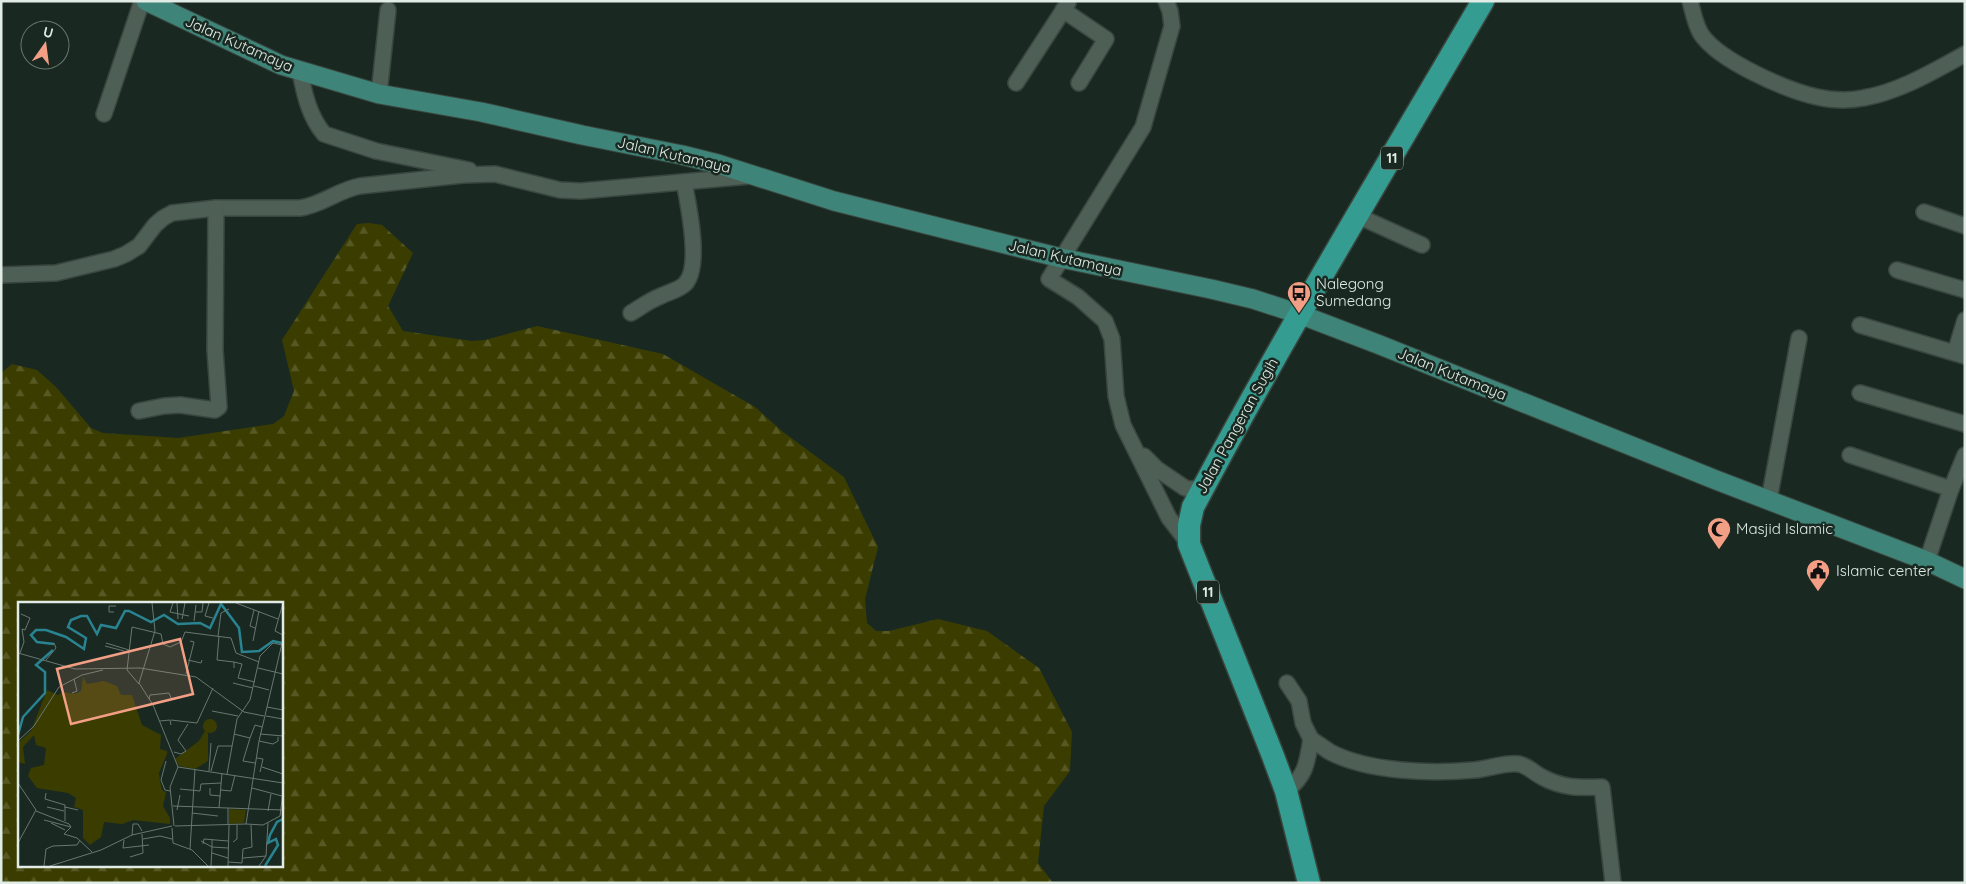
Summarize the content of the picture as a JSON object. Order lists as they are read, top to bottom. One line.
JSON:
{"streets":{"highway":["11","Jalan Pangeran Sugih"],"main road":["Jalan Kutamaya"]},"crossings":[["Jalan Kutamaya","Jalan Pangeran Sugih"]],"places":{"bus stop":["Nalegong Sumedang"],"mosque":["Masjid Islamic"],"public building":["Islamic center"]},"north":"top"}
